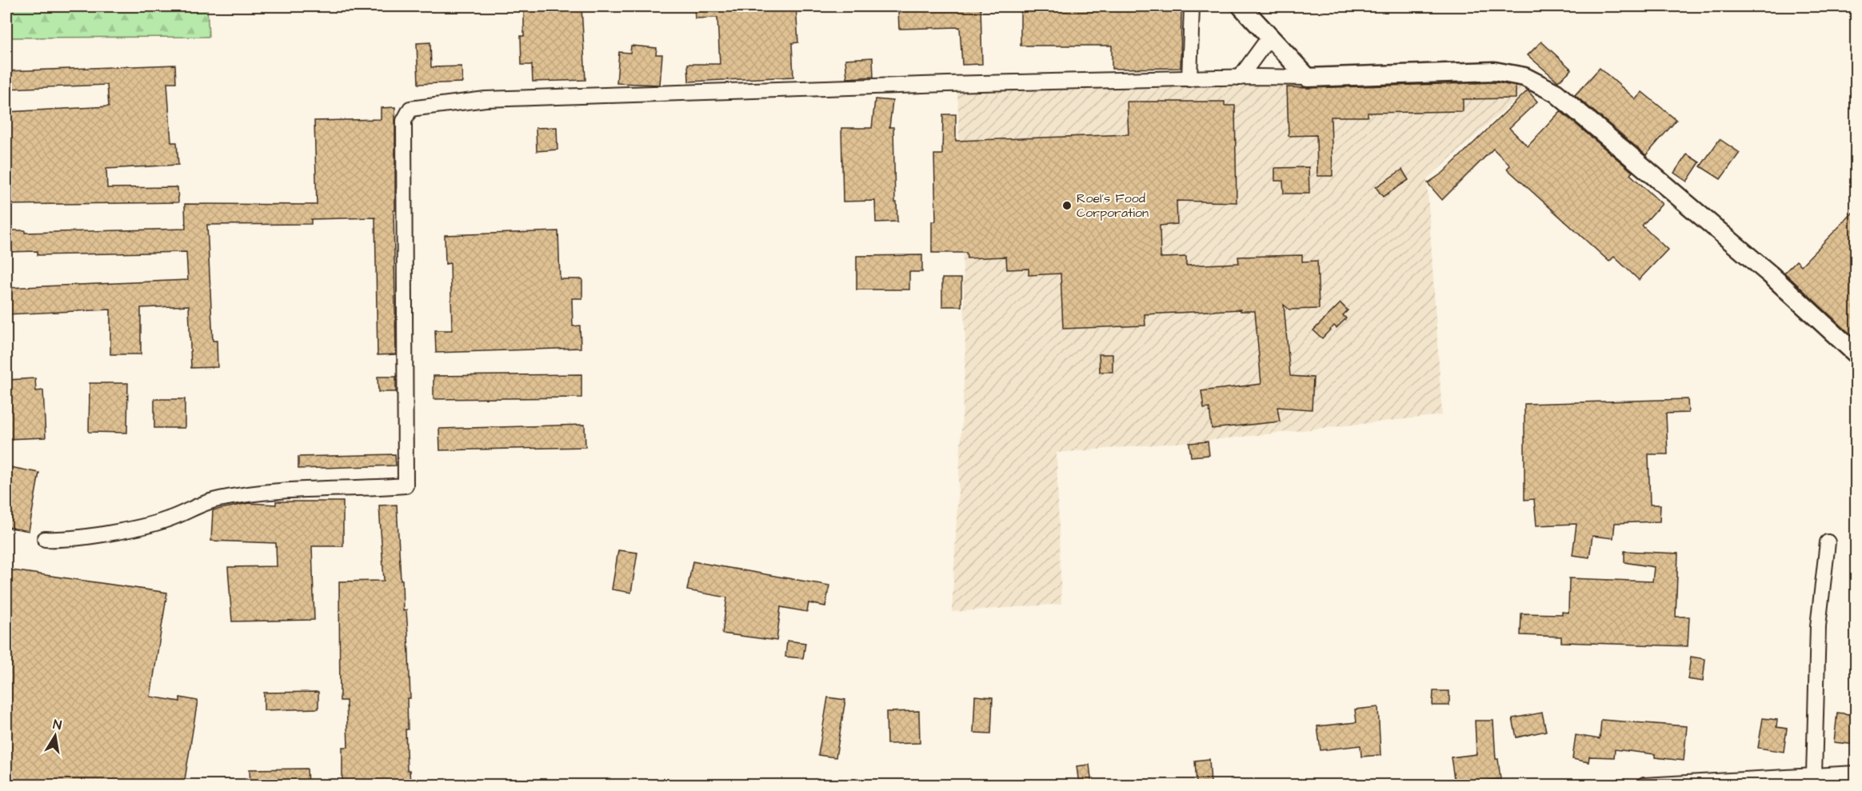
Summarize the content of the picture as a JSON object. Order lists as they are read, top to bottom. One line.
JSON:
{"places":["Roel's Food Corporation"],"north":"top"}
